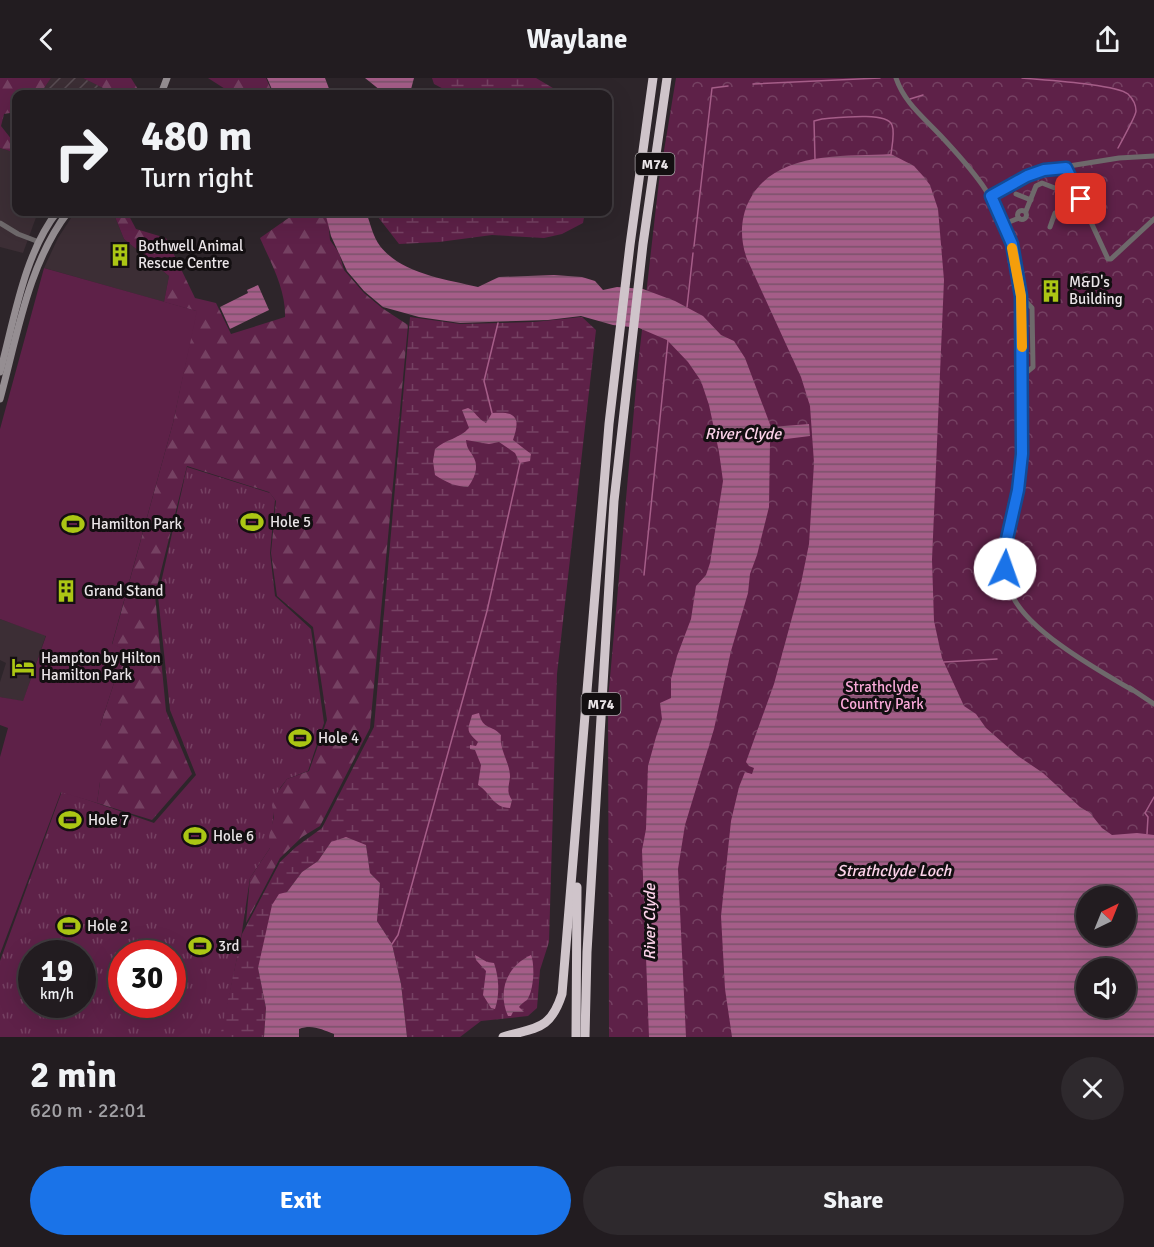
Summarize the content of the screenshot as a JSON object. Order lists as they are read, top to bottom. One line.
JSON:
{"streets":{"highway":["M74"]},"water":["River Clyde","Strathclyde Loch"],"parks":["Strathclyde Country Park"],"places":{"building":["Bothwell Animal Rescue Centre","M&D's Building","Grand Stand"],"sports":["Hole 5","Hamilton Park","Hole 4","Hole 7","Hole 6","Hole 2","3rd"],"hotel":["Hampton by Hilton Hamilton Park"]},"north":"top right","page":{"header":"Waylane","turn":["480 m","Turn right"],"speed":"19 km/h","limit":"30","heading":["2 min","620 m · 22:01"],"buttons":["Exit","Share"]}}
